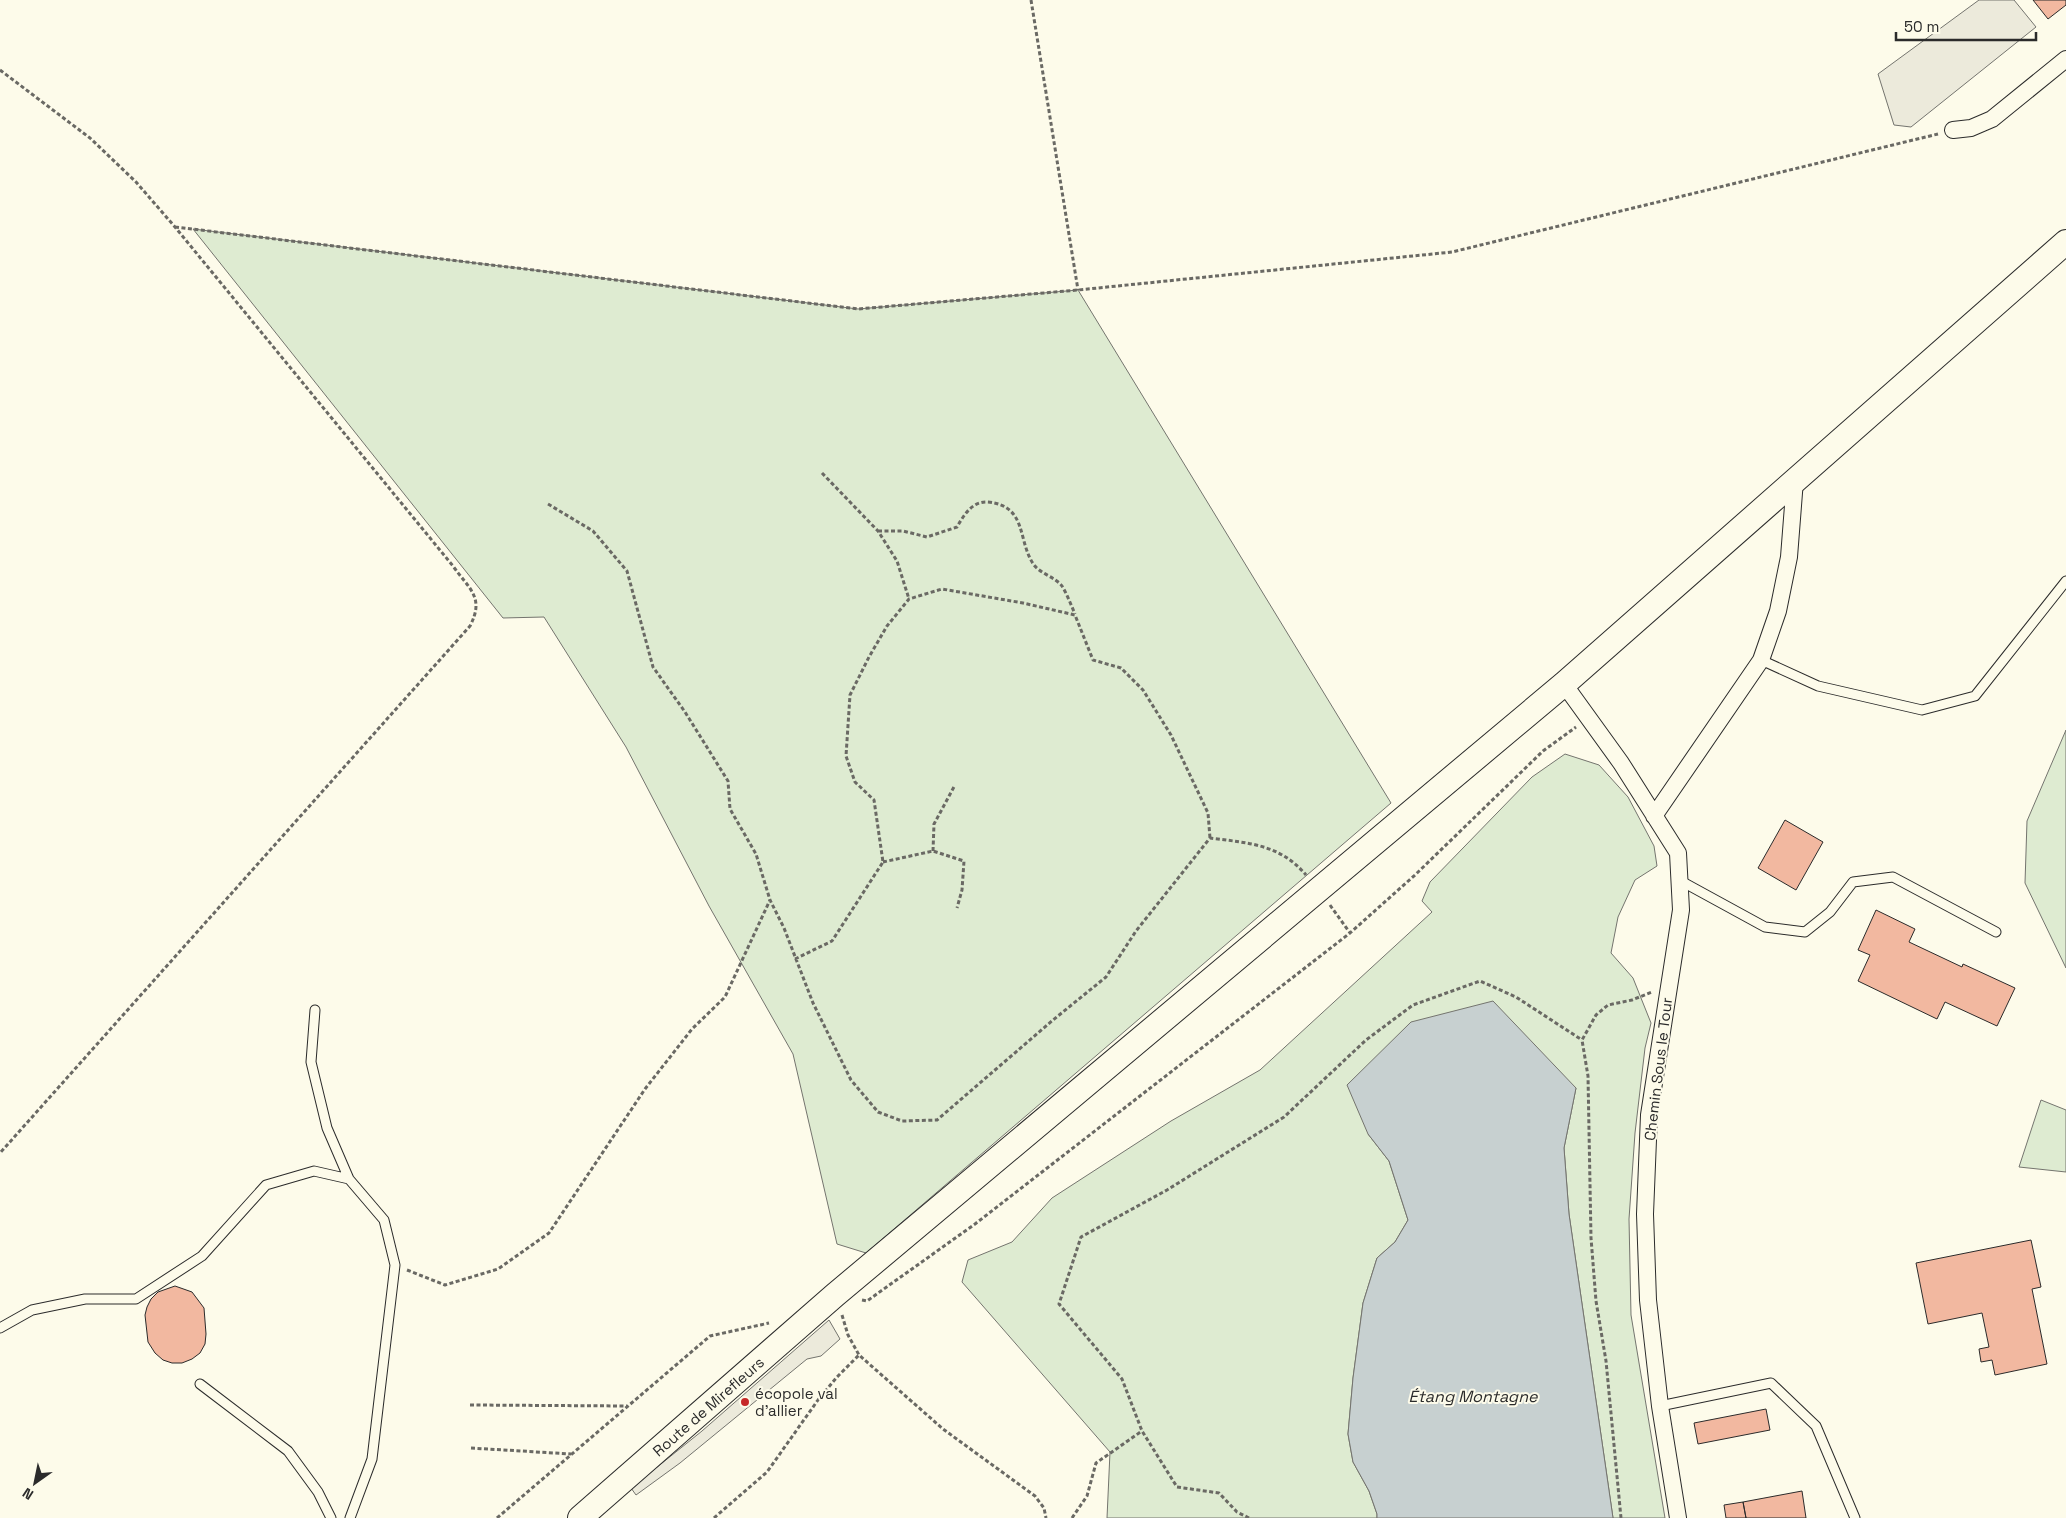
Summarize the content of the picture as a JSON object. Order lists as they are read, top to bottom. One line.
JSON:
{"streets":{"street":["Chemin Sous le Tour","Route de Mirefleurs"]},"crossings":[["Chemin Sous le Tour","Route de Mirefleurs"]],"water":["Étang Montagne"],"places":["écopole val d'allier"],"scale_bar":"50 m","north":"bottom left"}
